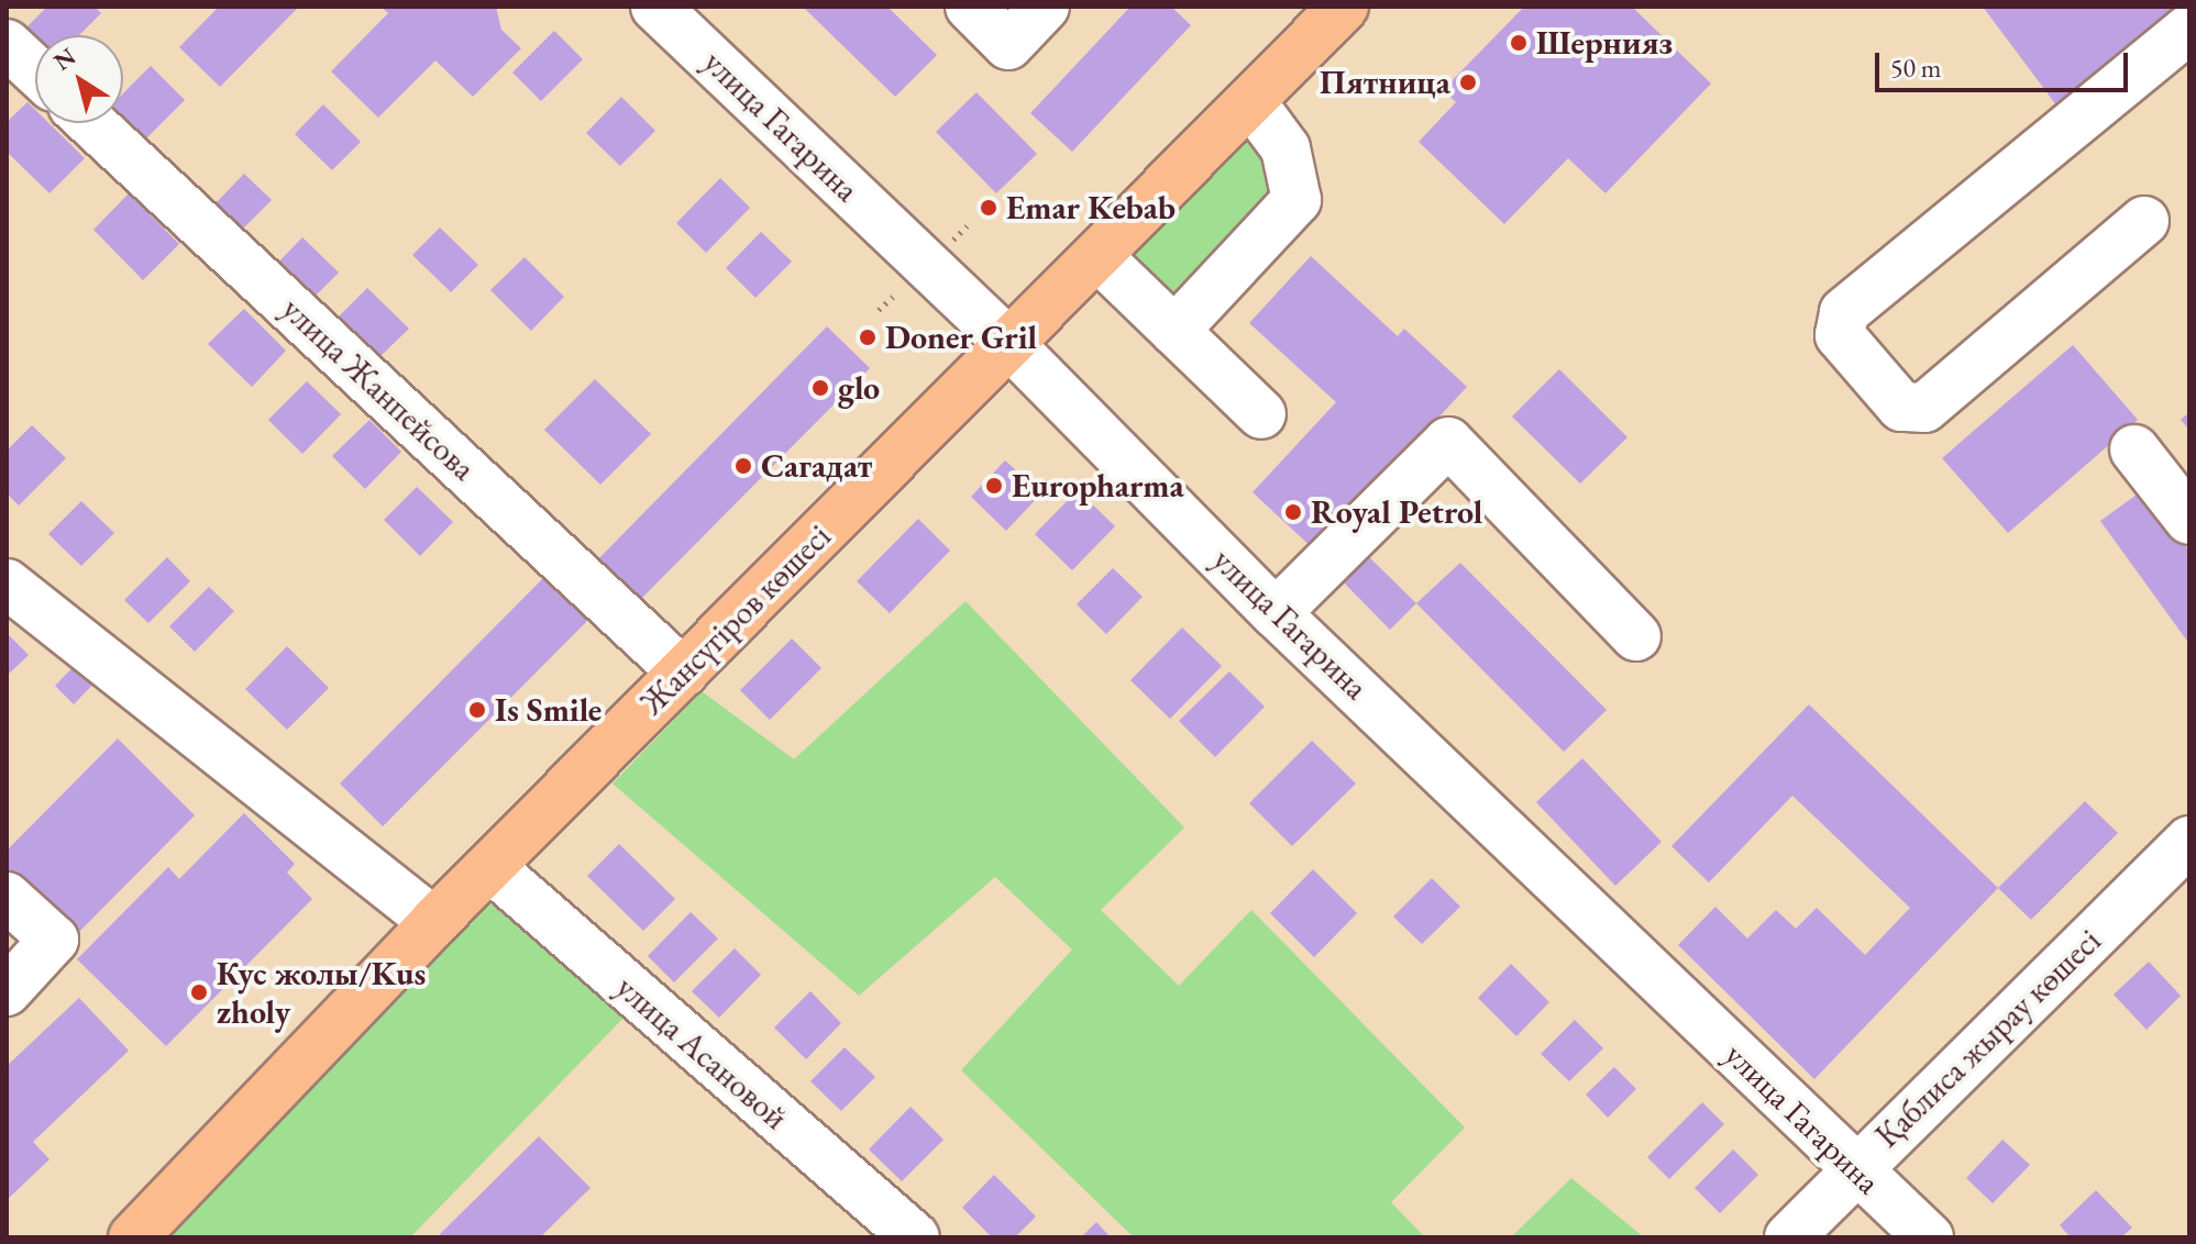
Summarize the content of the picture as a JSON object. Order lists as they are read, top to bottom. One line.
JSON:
{"streets":{"main road":["Жансүгіров көшесі"],"street":["улица Гагарина","улица Жанпейсова","Қаблиса жырау көшесі","улица Асановой"]},"crossings":[["улица Гагарина","Жансүгіров көшесі"],["улица Гагарина","Қаблиса жырау көшесі"],["улица Жанпейсова","Жансүгіров көшесі"],["Жансүгіров көшесі","улица Асановой"]],"places":["Шернияз","Пятница","Emar Kebab","Doner Gril","glo","Сагадат","Europharma","Royal Petrol","Is Smile","Кус жолы/Kus zholy"],"scale_bar":"50 m","north":"top left"}
